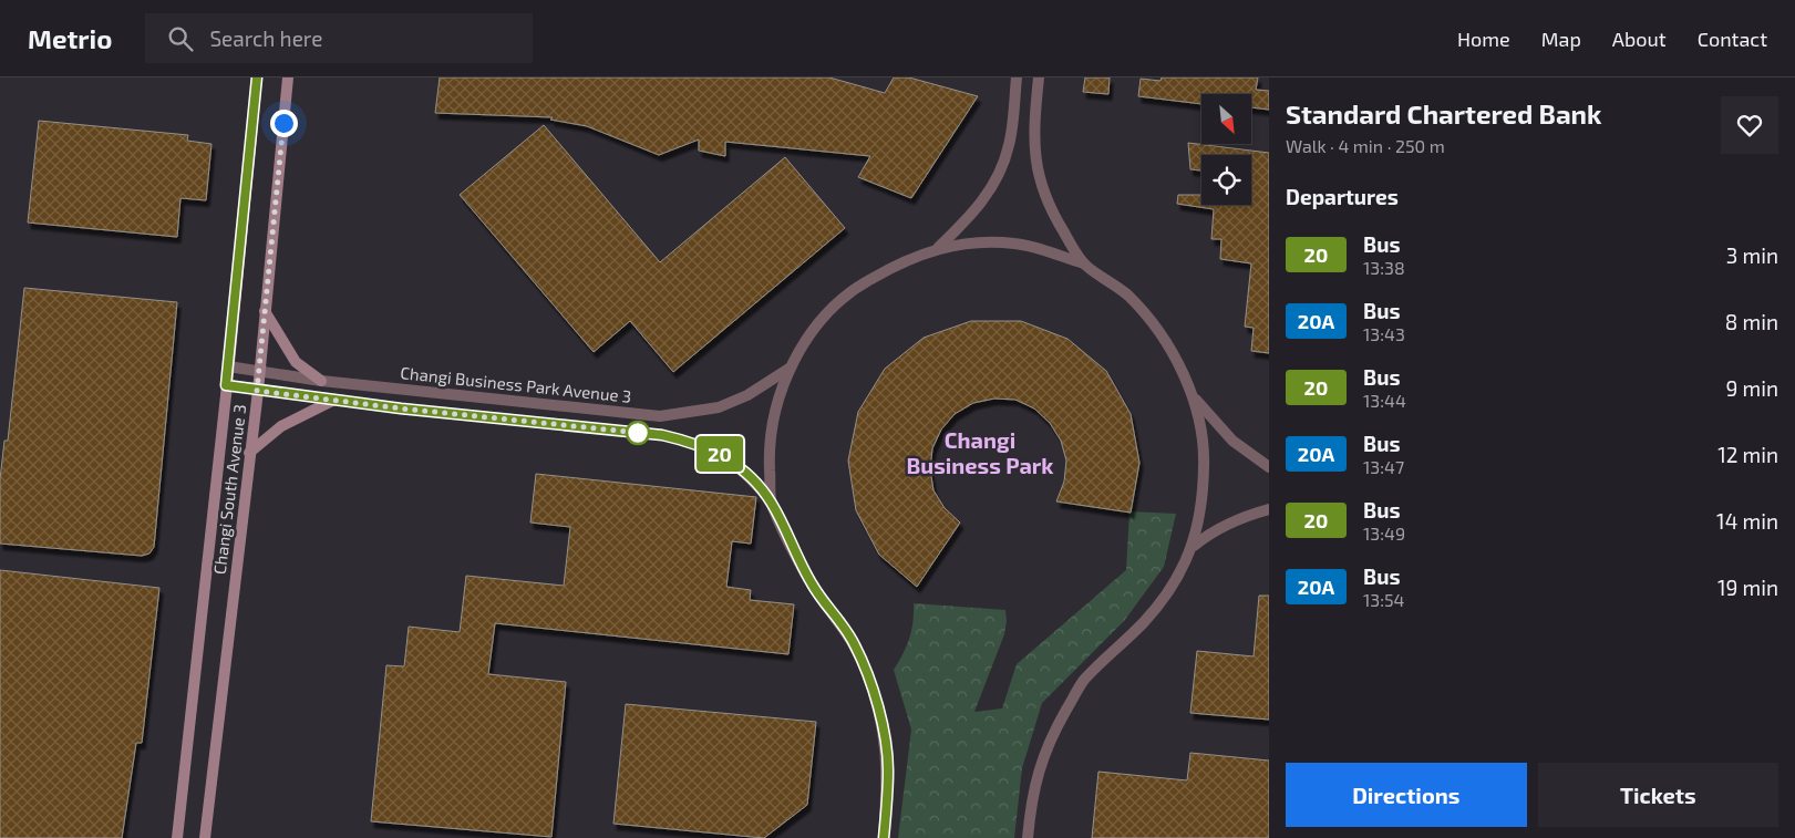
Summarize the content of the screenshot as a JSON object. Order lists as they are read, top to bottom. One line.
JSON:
{"streets":{"street":["Changi Business Park Avenue 3","Changi South Avenue 3"]},"crossings":[["Changi Business Park Avenue 3","Changi South Avenue 3"]],"districts":["Changi Business Park"],"lines":["bus line 20"],"north":"bottom right","page":{"header":"Metrio","search":"Search here","nav":["Home","Map","About","Contact"],"on_map":"20","heading":[["Standard Chartered Bank","Walk · 4 min · 250 m"],"Departures"],"list":[{"mark":"20","name":"Bus","note":"13:38","value":"3 min"},{"mark":"20A","name":"Bus","note":"13:43","value":"8 min"},{"mark":"20","name":"Bus","note":"13:44","value":"9 min"},{"mark":"20A","name":"Bus","note":"13:47","value":"12 min"},{"mark":"20","name":"Bus","note":"13:49","value":"14 min"},{"mark":"20A","name":"Bus","note":"13:54","value":"19 min"}],"buttons":["Directions","Tickets"]}}
